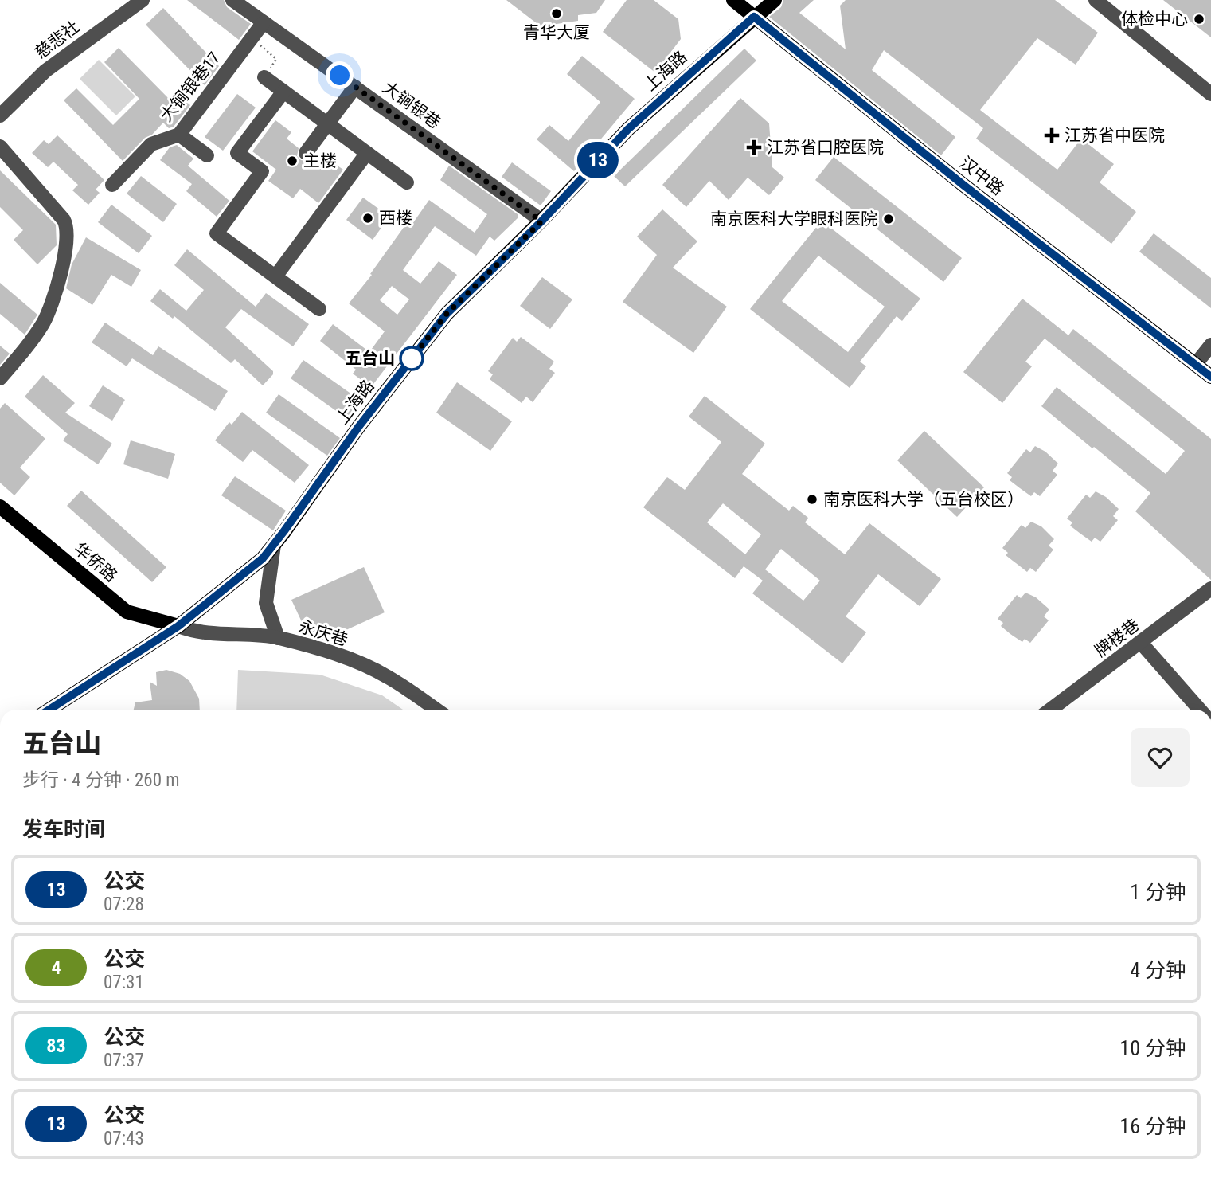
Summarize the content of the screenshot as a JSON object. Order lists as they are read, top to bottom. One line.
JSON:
{"streets":{"main road":["上海路","汉中路","华侨路"],"street":["慈悲社","大锏银巷17","大锏银巷","永庆巷","牌楼巷"]},"crossings":[["上海路","大锏银巷"],["上海路","汉中路"],["上海路","华侨路"],["上海路","永庆巷"],["大锏银巷17","大锏银巷"],["华侨路","永庆巷"]],"places":{"other":["青华大厦","体检中心","主楼","西楼","南京医科大学眼科医院","五台山","南京医科大学（五台校区）"],"health":["江苏省中医院","江苏省口腔医院"]},"lines":["bus line 13"],"page":{"on_map":"13","heading":[["五台山","步行 · 4 分钟 · 260 m"],"发车时间"],"list":[{"mark":"13","name":"公交","note":"07:28","value":"1 分钟"},{"mark":"4","name":"公交","note":"07:31","value":"4 分钟"},{"mark":"83","name":"公交","note":"07:37","value":"10 分钟"},{"mark":"13","name":"公交","note":"07:43","value":"16 分钟"}]}}
